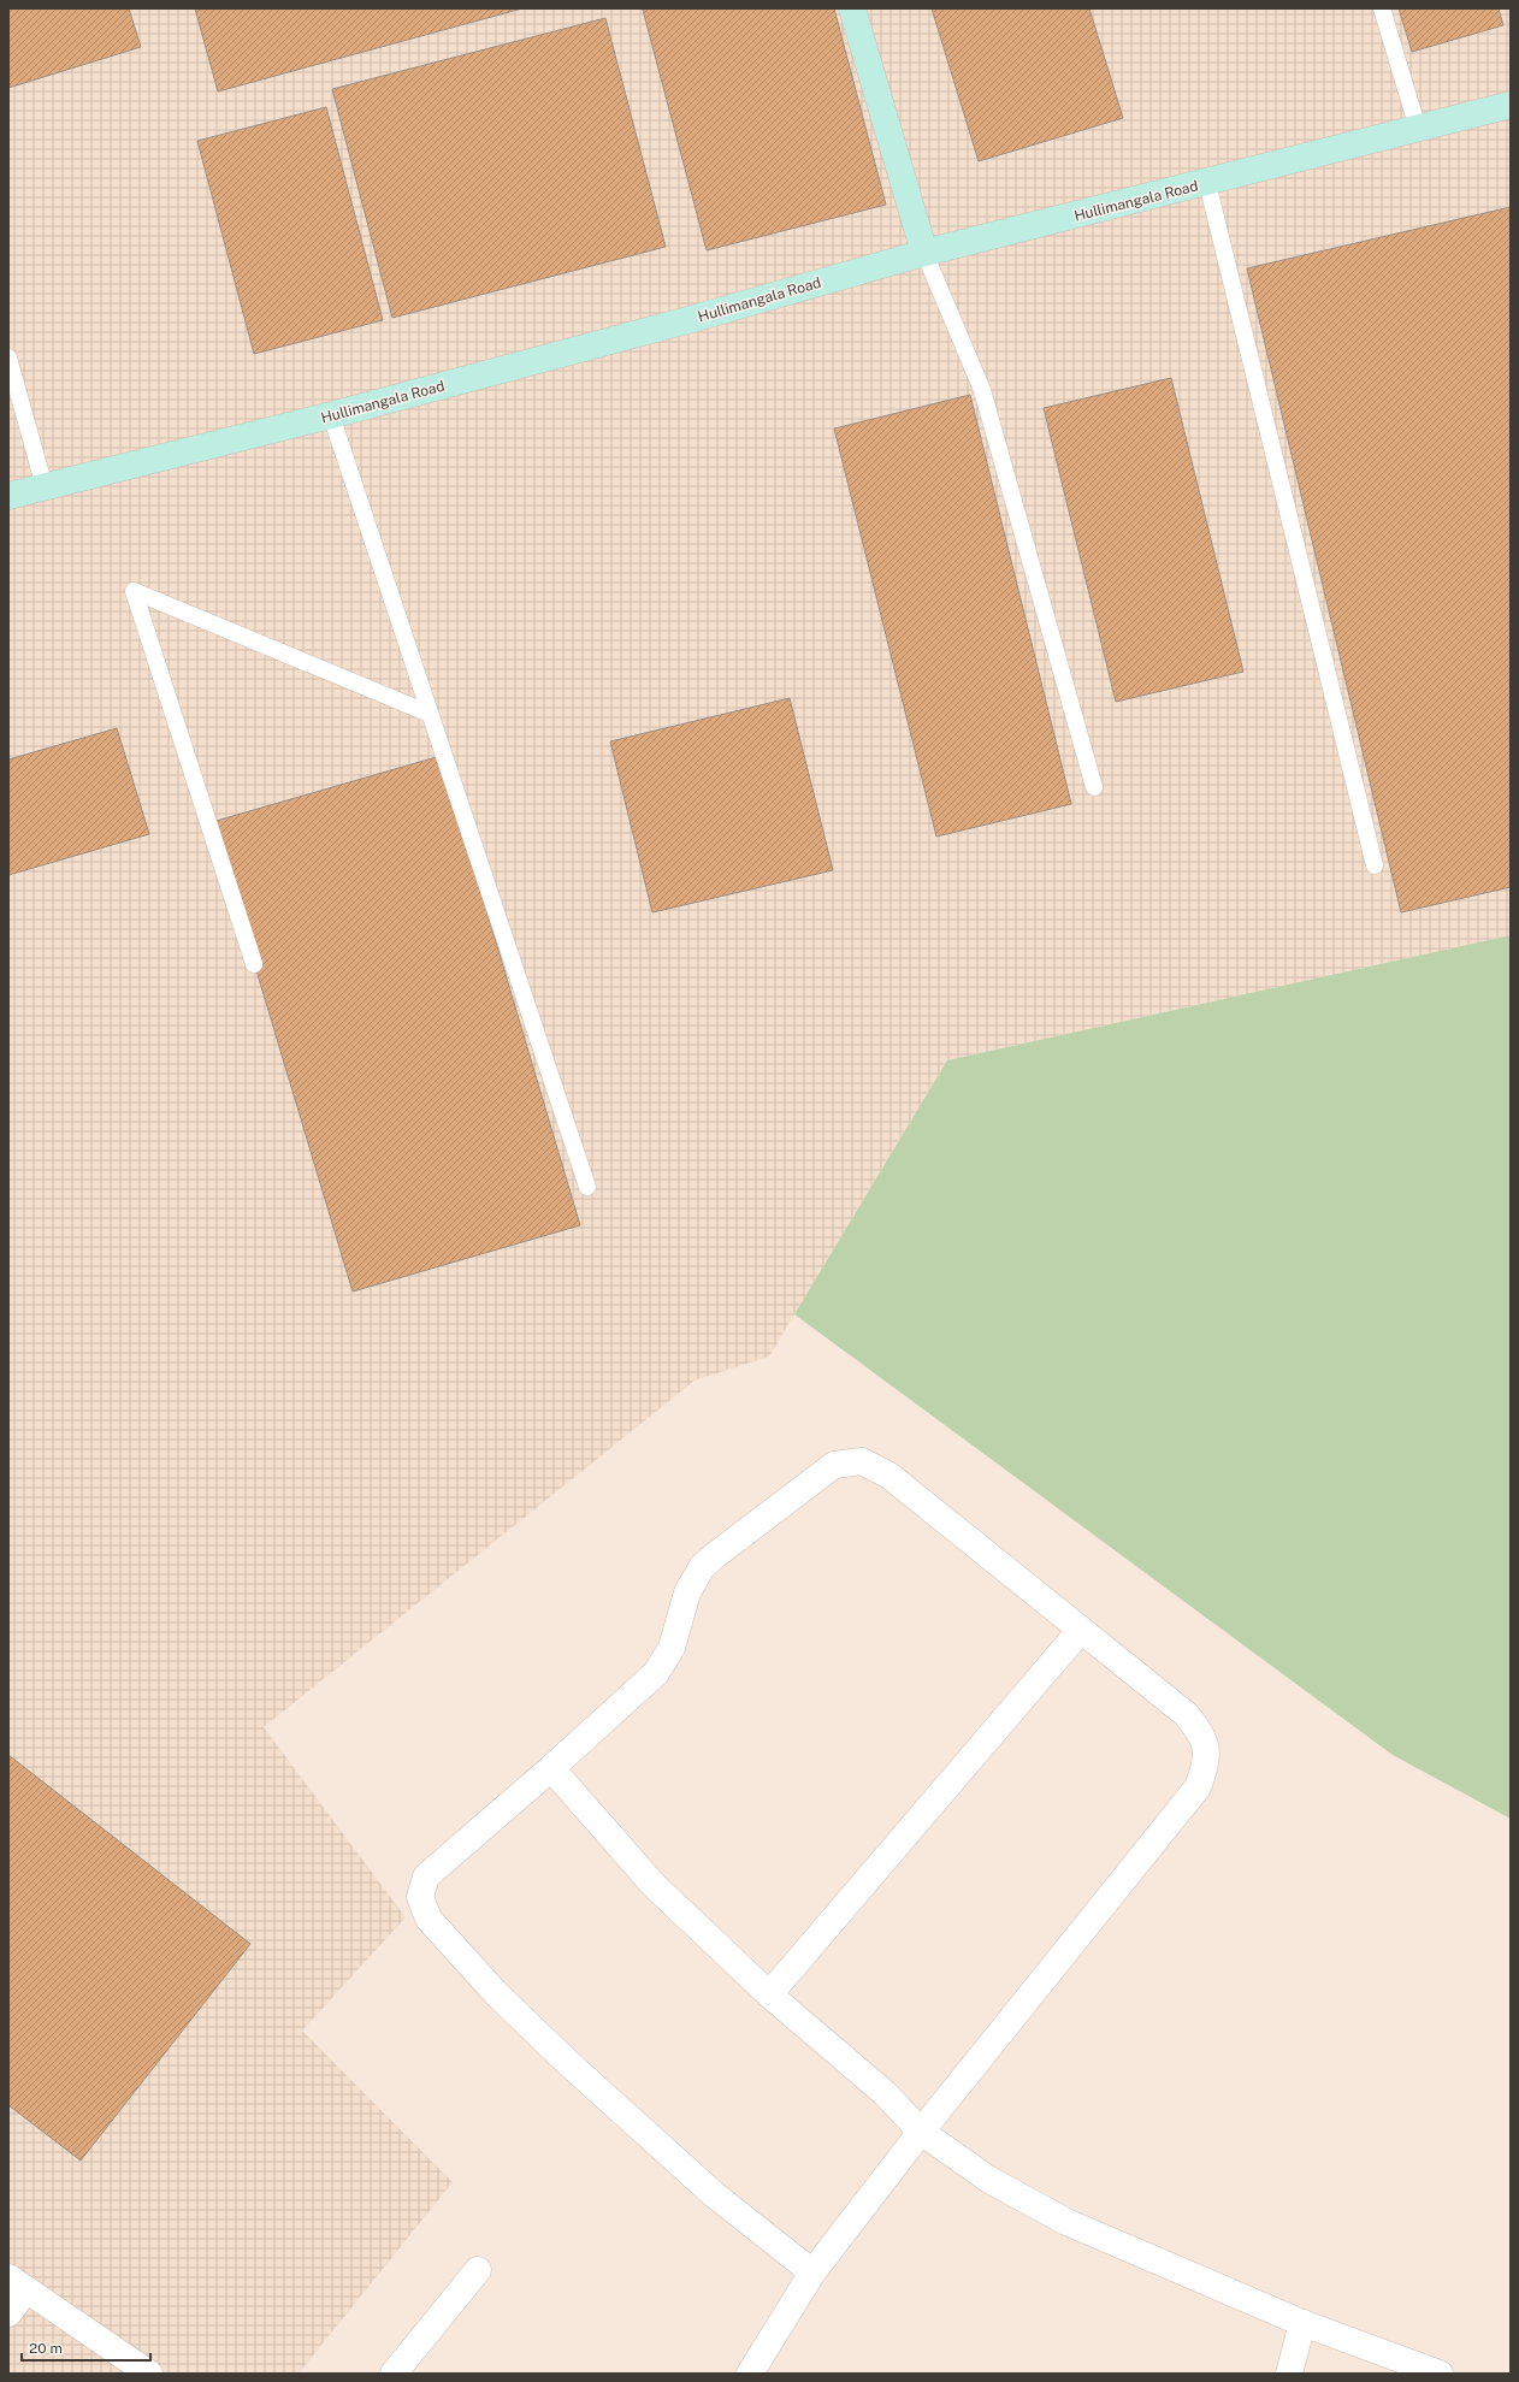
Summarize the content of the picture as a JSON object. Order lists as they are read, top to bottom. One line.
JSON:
{"streets":{"street":["Hullimangala Road"]},"scale_bar":"20 m"}
